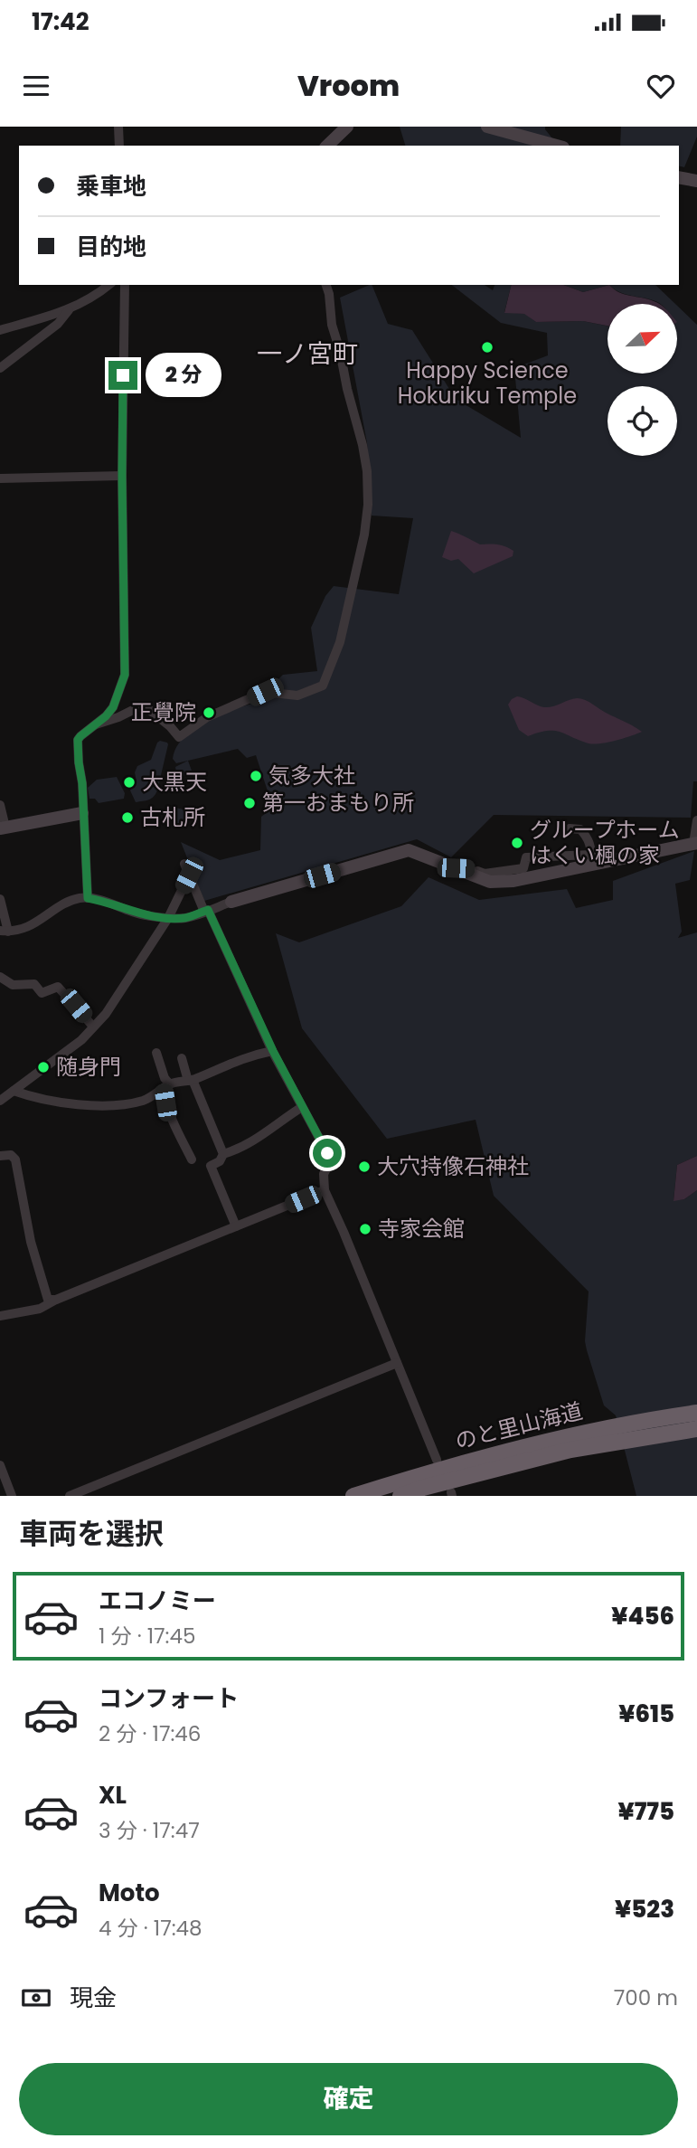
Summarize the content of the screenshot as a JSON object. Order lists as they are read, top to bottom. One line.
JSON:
{"streets":{"highway":["のと里山海道"]},"districts":["一ノ宮町"],"places":["Happy Science Hokuriku Temple","正覺院","気多大社","大黒天","第一おまもり所","古札所","グループホーム はくい楓の家","随身門","大穴持像石神社","寺家会館"],"north":"top right","page":{"status":"17:42","header":"Vroom","banner":["乗車地","目的地"],"bubble":"2 分","heading":"車両を選択","list":[{"name":"エコノミー","note":"1 分 · 17:45","value":"¥456"},{"name":"コンフォート","note":"2 分 · 17:46","value":"¥615"},{"name":"XL","note":"3 分 · 17:47","value":"¥775"},{"name":"Moto","note":"4 分 · 17:48","value":"¥523"}],"pay":["現金","700 m"],"buttons":"確定"}}
